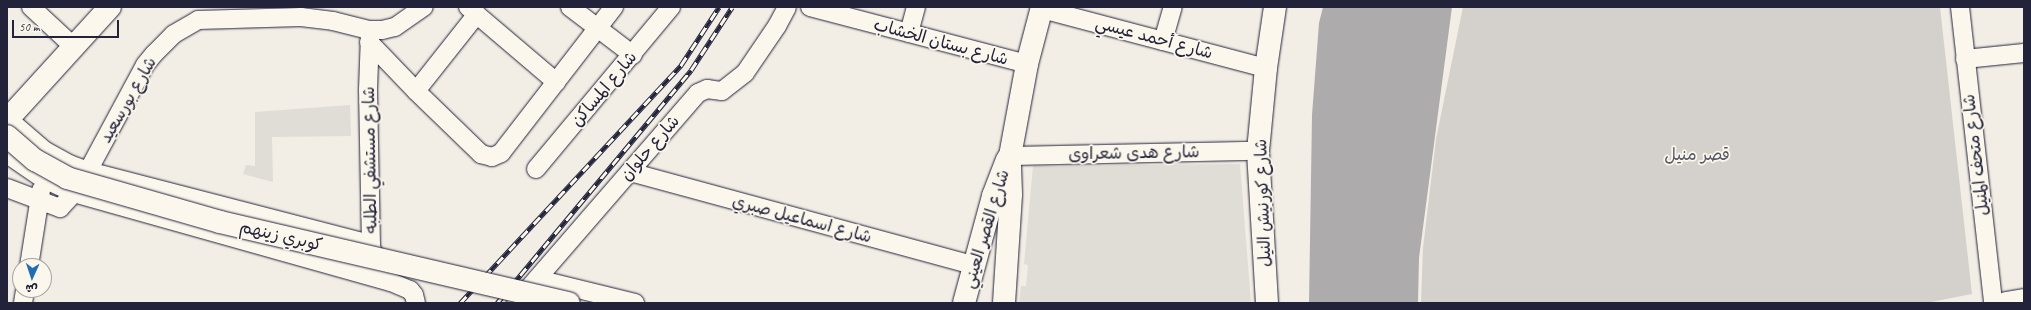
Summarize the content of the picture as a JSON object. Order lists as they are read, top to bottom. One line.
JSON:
{"streets":{"main road":["شارع كورنيش النيل","شارع القصر العيني","كوبري زينهم"],"street":["شارع أحمد عيسي","شارع بستان الخشاب","شارع المساكن","شارع بورسعيد","شارع حلوان","شارع هدى شعراوى","شارع متحف المنيل","شارع مستشفي الطلبه","شارع اسماعيل صبري"]},"crossings":[["شارع أحمد عيسي","شارع كورنيش النيل"],["شارع أحمد عيسي","شارع القصر العيني"],["شارع بستان الخشاب","شارع القصر العيني"],["شارع بورسعيد","شارع مستشفي الطلبه"],["شارع حلوان","شارع اسماعيل صبري"],["شارع هدى شعراوى","شارع كورنيش النيل"],["شارع هدى شعراوى","شارع القصر العيني"],["شارع اسماعيل صبري","شارع القصر العيني"]],"parks":["قصر منيل"],"scale_bar":"50 m","north":"bottom"}
